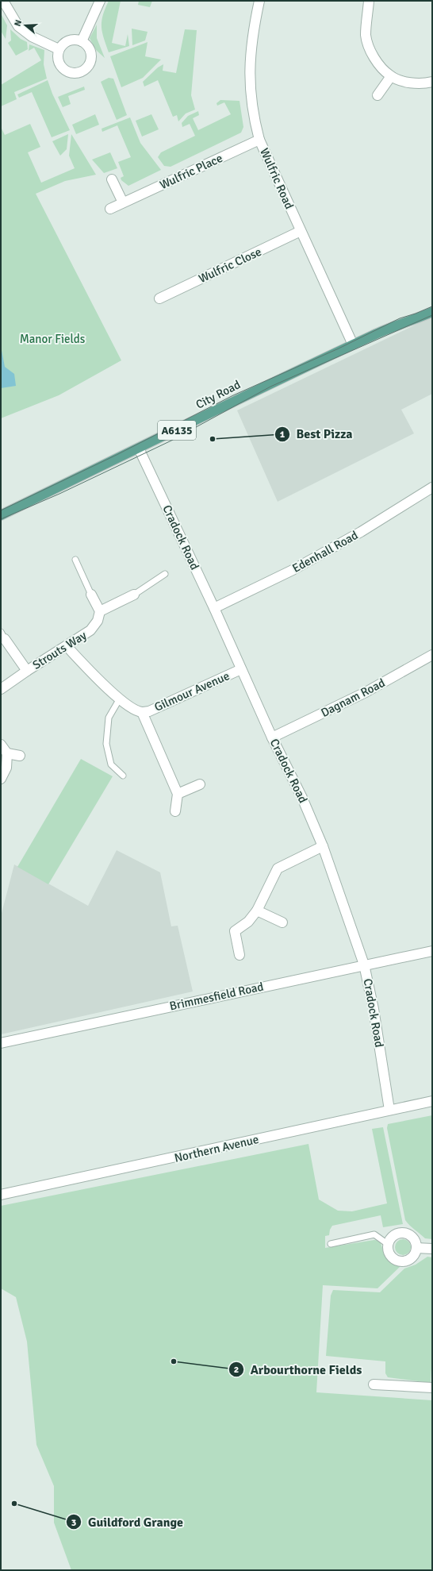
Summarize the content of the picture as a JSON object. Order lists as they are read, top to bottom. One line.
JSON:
{"streets":{"main road":["City Road","A6135"],"street":["Wulfric Place","Wulfric Road","Wulfric Close","Cradock Road","Edenhall Road","Strouts Way","Gilmour Avenue","Dagnam Road","Brimmesfield Road","Northern Avenue"]},"crossings":[["Wulfric Place","Wulfric Road"],["Wulfric Road","Wulfric Close"],["Wulfric Road","City Road"],["City Road","Cradock Road"],["Cradock Road","Edenhall Road"],["Cradock Road","Gilmour Avenue"],["Cradock Road","Dagnam Road"],["Cradock Road","Brimmesfield Road"],["Cradock Road","Northern Avenue"],["Strouts Way","Gilmour Avenue"]],"parks":["Manor Fields"],"places":["Best Pizza","Arbourthorne Fields","Guildford Grange"],"north":"left"}
